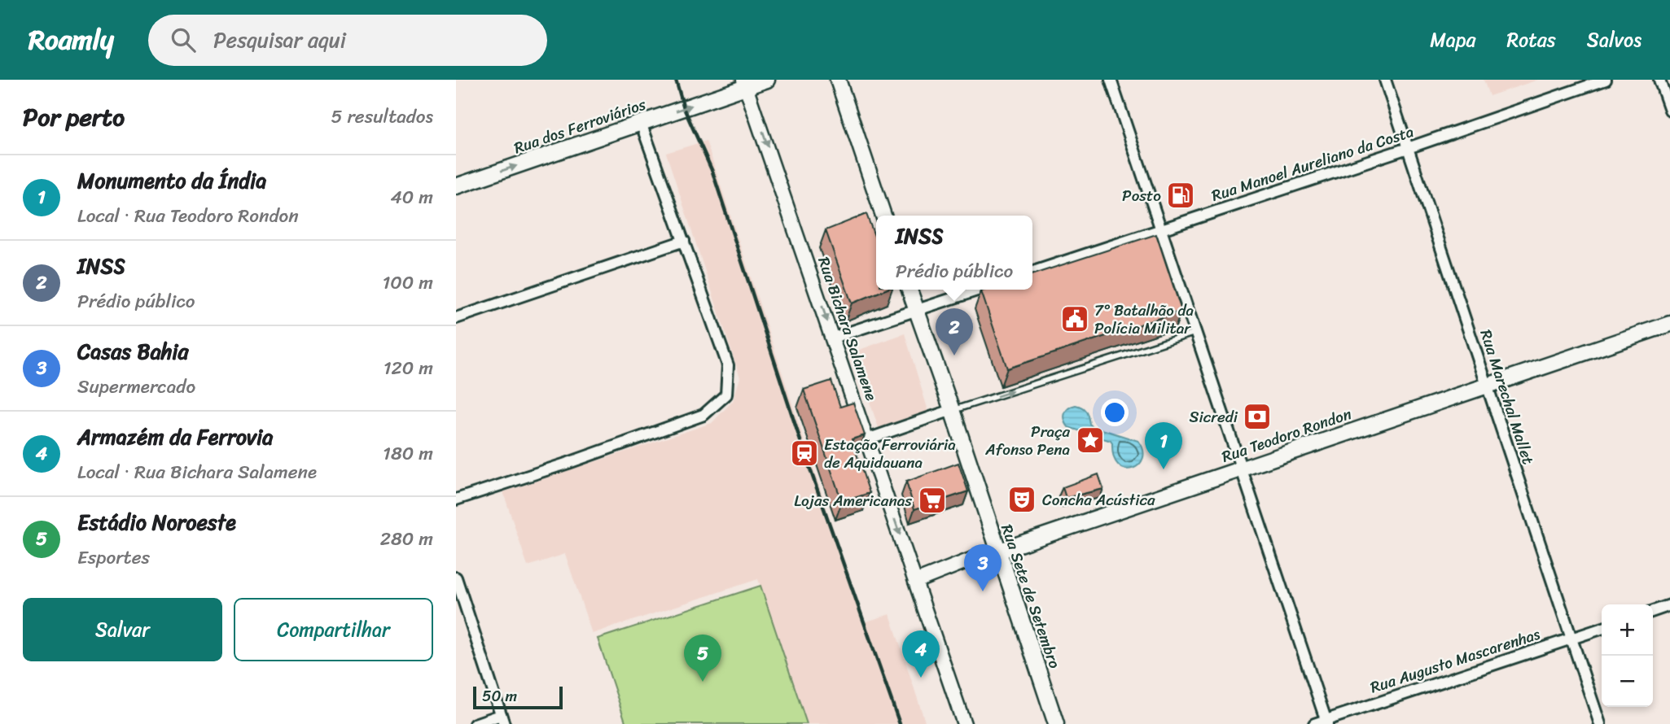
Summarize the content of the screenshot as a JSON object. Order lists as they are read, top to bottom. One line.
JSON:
{"streets":{"main road":["Rua dos Ferroviários","Rua Teodoro Rondon","Rua Sete de Setembro"],"street":["Rua Manoel Aureliano da Costa","Rua Bichara Salamene","Rua Marechal Mallet","Rua Augusto Mascarenhas"]},"crossings":[["Rua dos Ferroviários","Rua Bichara Salamene"],["Rua Manoel Aureliano da Costa","Rua Marechal Mallet"],["Rua Bichara Salamene","Rua Teodoro Rondon"],["Rua Marechal Mallet","Rua Teodoro Rondon"],["Rua Marechal Mallet","Rua Augusto Mascarenhas"],["Rua Teodoro Rondon","Rua Sete de Setembro"]],"one_way":["Rua dos Ferroviários","Rua Bichara Salamene"],"places":{"fuel station":["Posto"],"public building":["7° Batalhão da Polícia Militar"],"bank":["Sicredi"],"place":["Praça Afonso Pena"],"station":["Estação Ferroviária de Aquidauana"],"theatre":["Concha Acústica"],"supermarket":["Lojas Americanas"]},"scale_bar":"50 m","page":{"header":"Roamly","search":"Pesquisar aqui","nav":["Mapa","Rotas","Salvos"],"heading":["Por perto","5 resultados"],"list":[{"mark":"1","name":"Monumento da Índia","note":"Local · Rua Teodoro Rondon","value":"40 m"},{"mark":"2","name":"INSS","note":"Prédio público","value":"100 m"},{"mark":"3","name":"Casas Bahia","note":"Supermercado","value":"120 m"},{"mark":"4","name":"Armazém da Ferrovia","note":"Local · Rua Bichara Salamene","value":"180 m"},{"mark":"5","name":"Estádio Noroeste","note":"Esportes","value":"280 m"}],"popup":["INSS","Prédio público"],"pins":["2","1","3","4","5"],"buttons":["Salvar","Compartilhar"],"map_buttons":["+","−"],"scale":"50 m"}}
